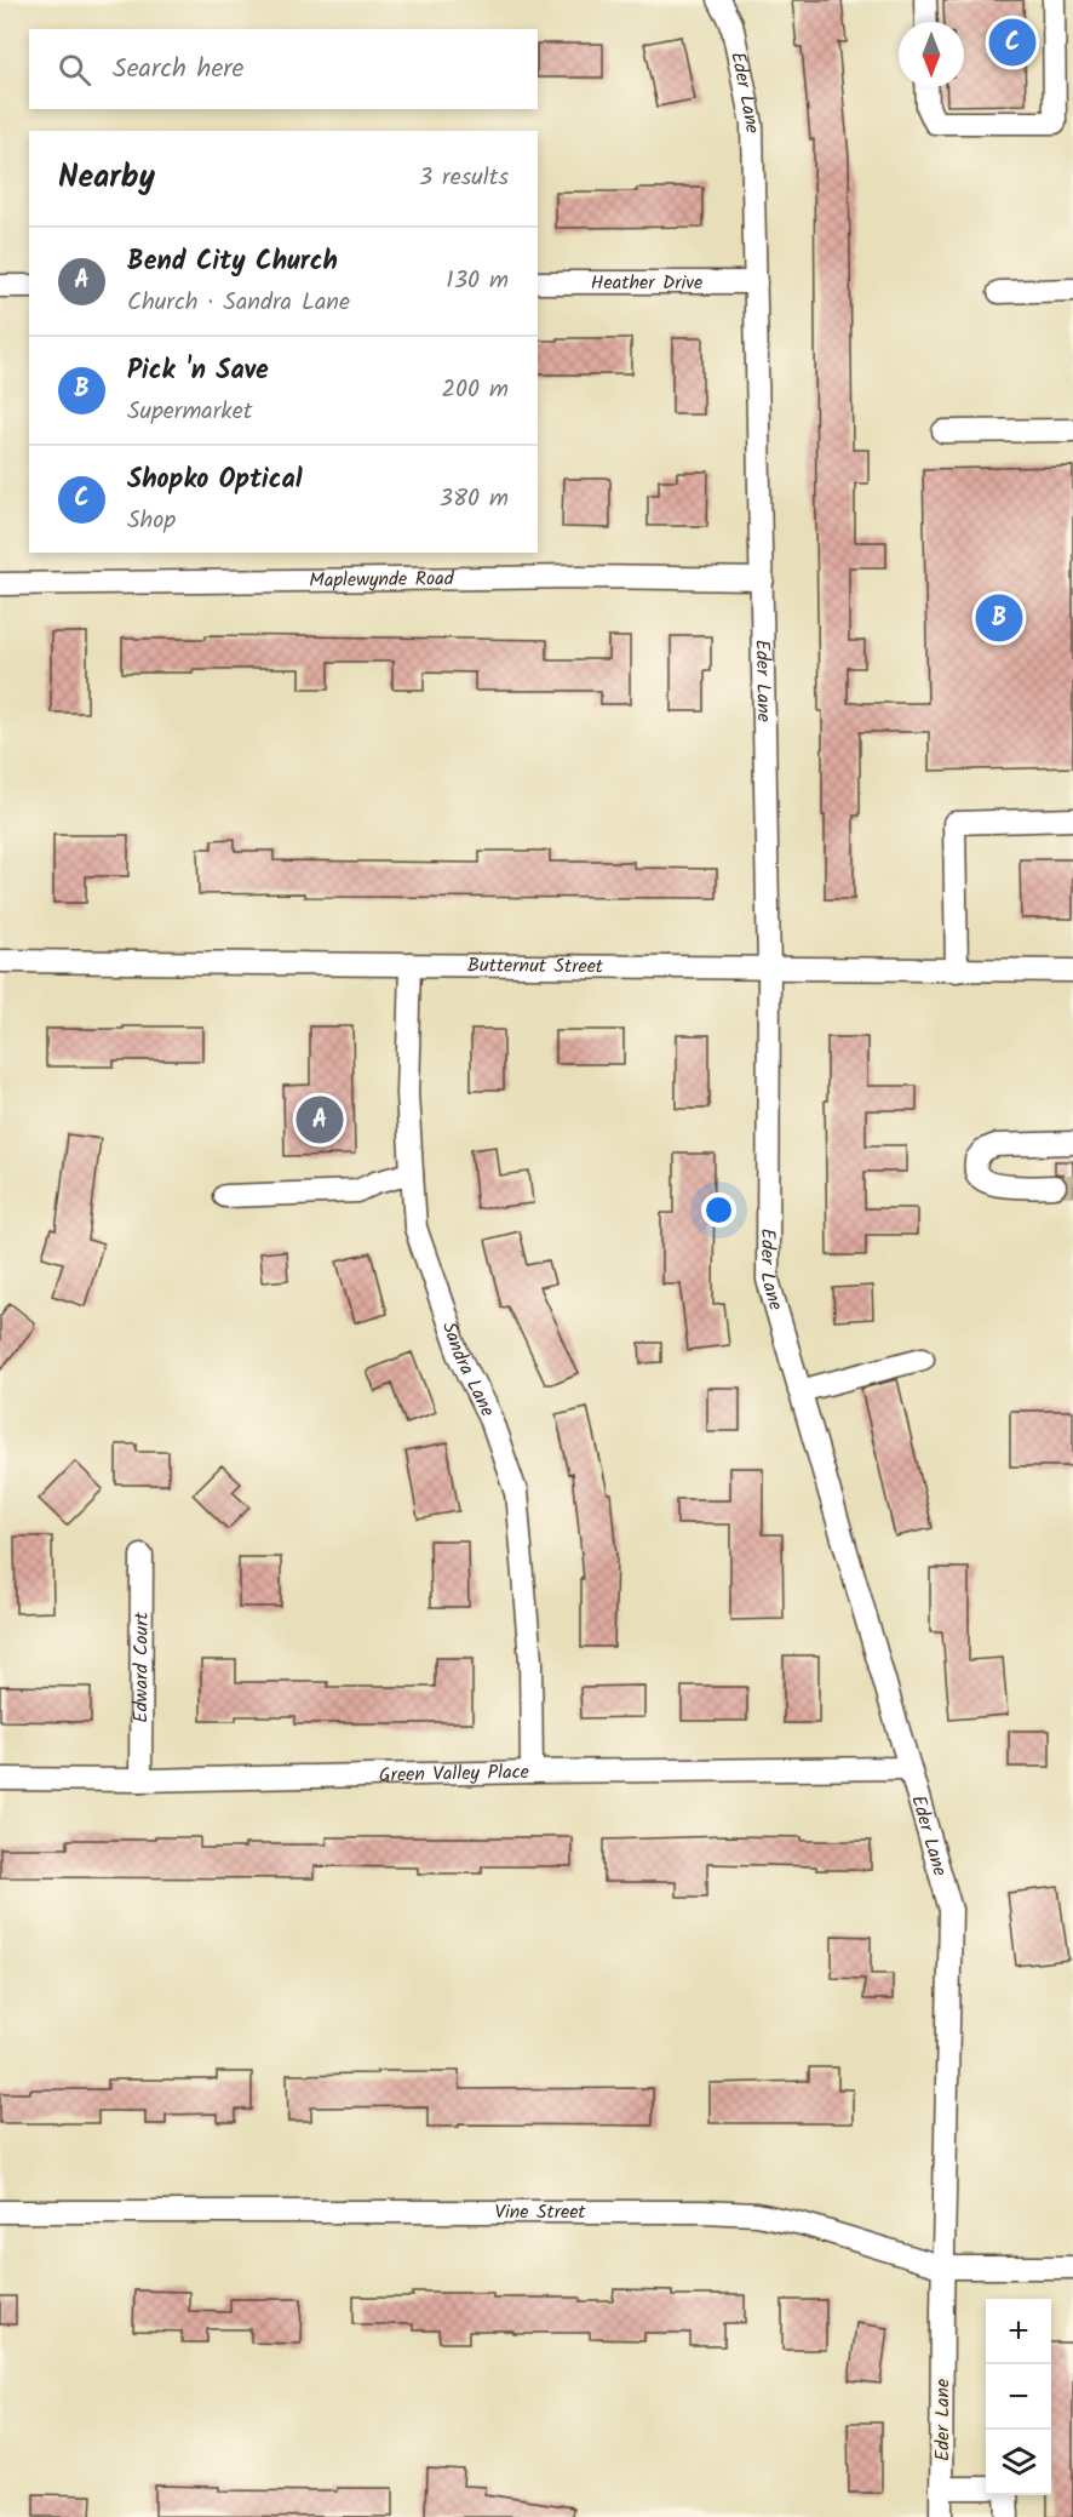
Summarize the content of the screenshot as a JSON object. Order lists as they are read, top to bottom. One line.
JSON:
{"streets":{"street":["Eder Lane","Heather Drive","Maplewynde Road","Butternut Street","Sandra Lane","Edward Court","Green Valley Place","Vine Street"]},"crossings":[["Eder Lane","Heather Drive"],["Eder Lane","Maplewynde Road"],["Eder Lane","Butternut Street"],["Eder Lane","Green Valley Place"],["Eder Lane","Vine Street"],["Butternut Street","Sandra Lane"],["Sandra Lane","Green Valley Place"],["Edward Court","Green Valley Place"]],"north":"bottom","page":{"pins":["C","B","A"],"search":"Search here","heading":["Nearby","3 results"],"list":[{"mark":"A","name":"Bend City Church","note":"Church · Sandra Lane","value":"130 m"},{"mark":"B","name":"Pick 'n Save","note":"Supermarket","value":"200 m"},{"mark":"C","name":"Shopko Optical","note":"Shop","value":"380 m"}],"map_buttons":["+","−"]}}
